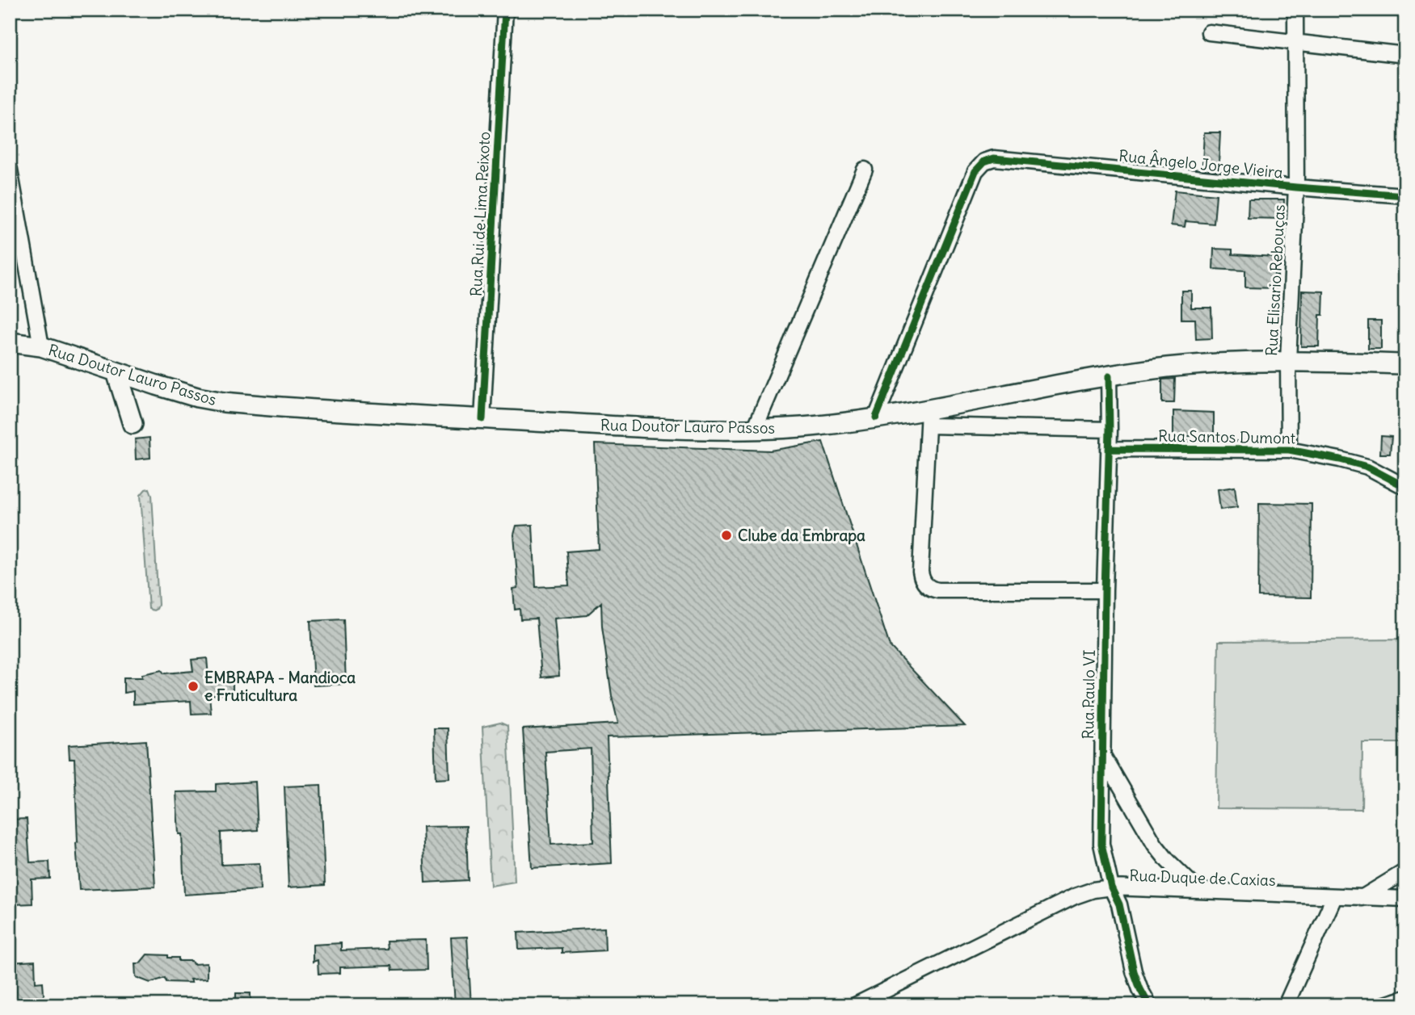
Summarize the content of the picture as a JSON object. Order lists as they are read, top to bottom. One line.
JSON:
{"streets":{"main road":["Rua Doutor Lauro Passos"],"street":["Rua Ângelo Jorge Vieira","Rua Rui de Lima Peixoto","Rua Elisario Rebouças","Rua Santos Dumont","Rua Paulo VI","Rua Duque de Caxias"]},"crossings":[["Rua Ângelo Jorge Vieira","Rua Elisario Rebouças"],["Rua Ângelo Jorge Vieira","Rua Doutor Lauro Passos"],["Rua Rui de Lima Peixoto","Rua Doutor Lauro Passos"],["Rua Elisario Rebouças","Rua Doutor Lauro Passos"],["Rua Elisario Rebouças","Rua Santos Dumont"],["Rua Doutor Lauro Passos","Rua Paulo VI"],["Rua Santos Dumont","Rua Paulo VI"],["Rua Paulo VI","Rua Duque de Caxias"]],"places":["Clube da Embrapa","EMBRAPA - Mandioca e Fruticultura"]}
